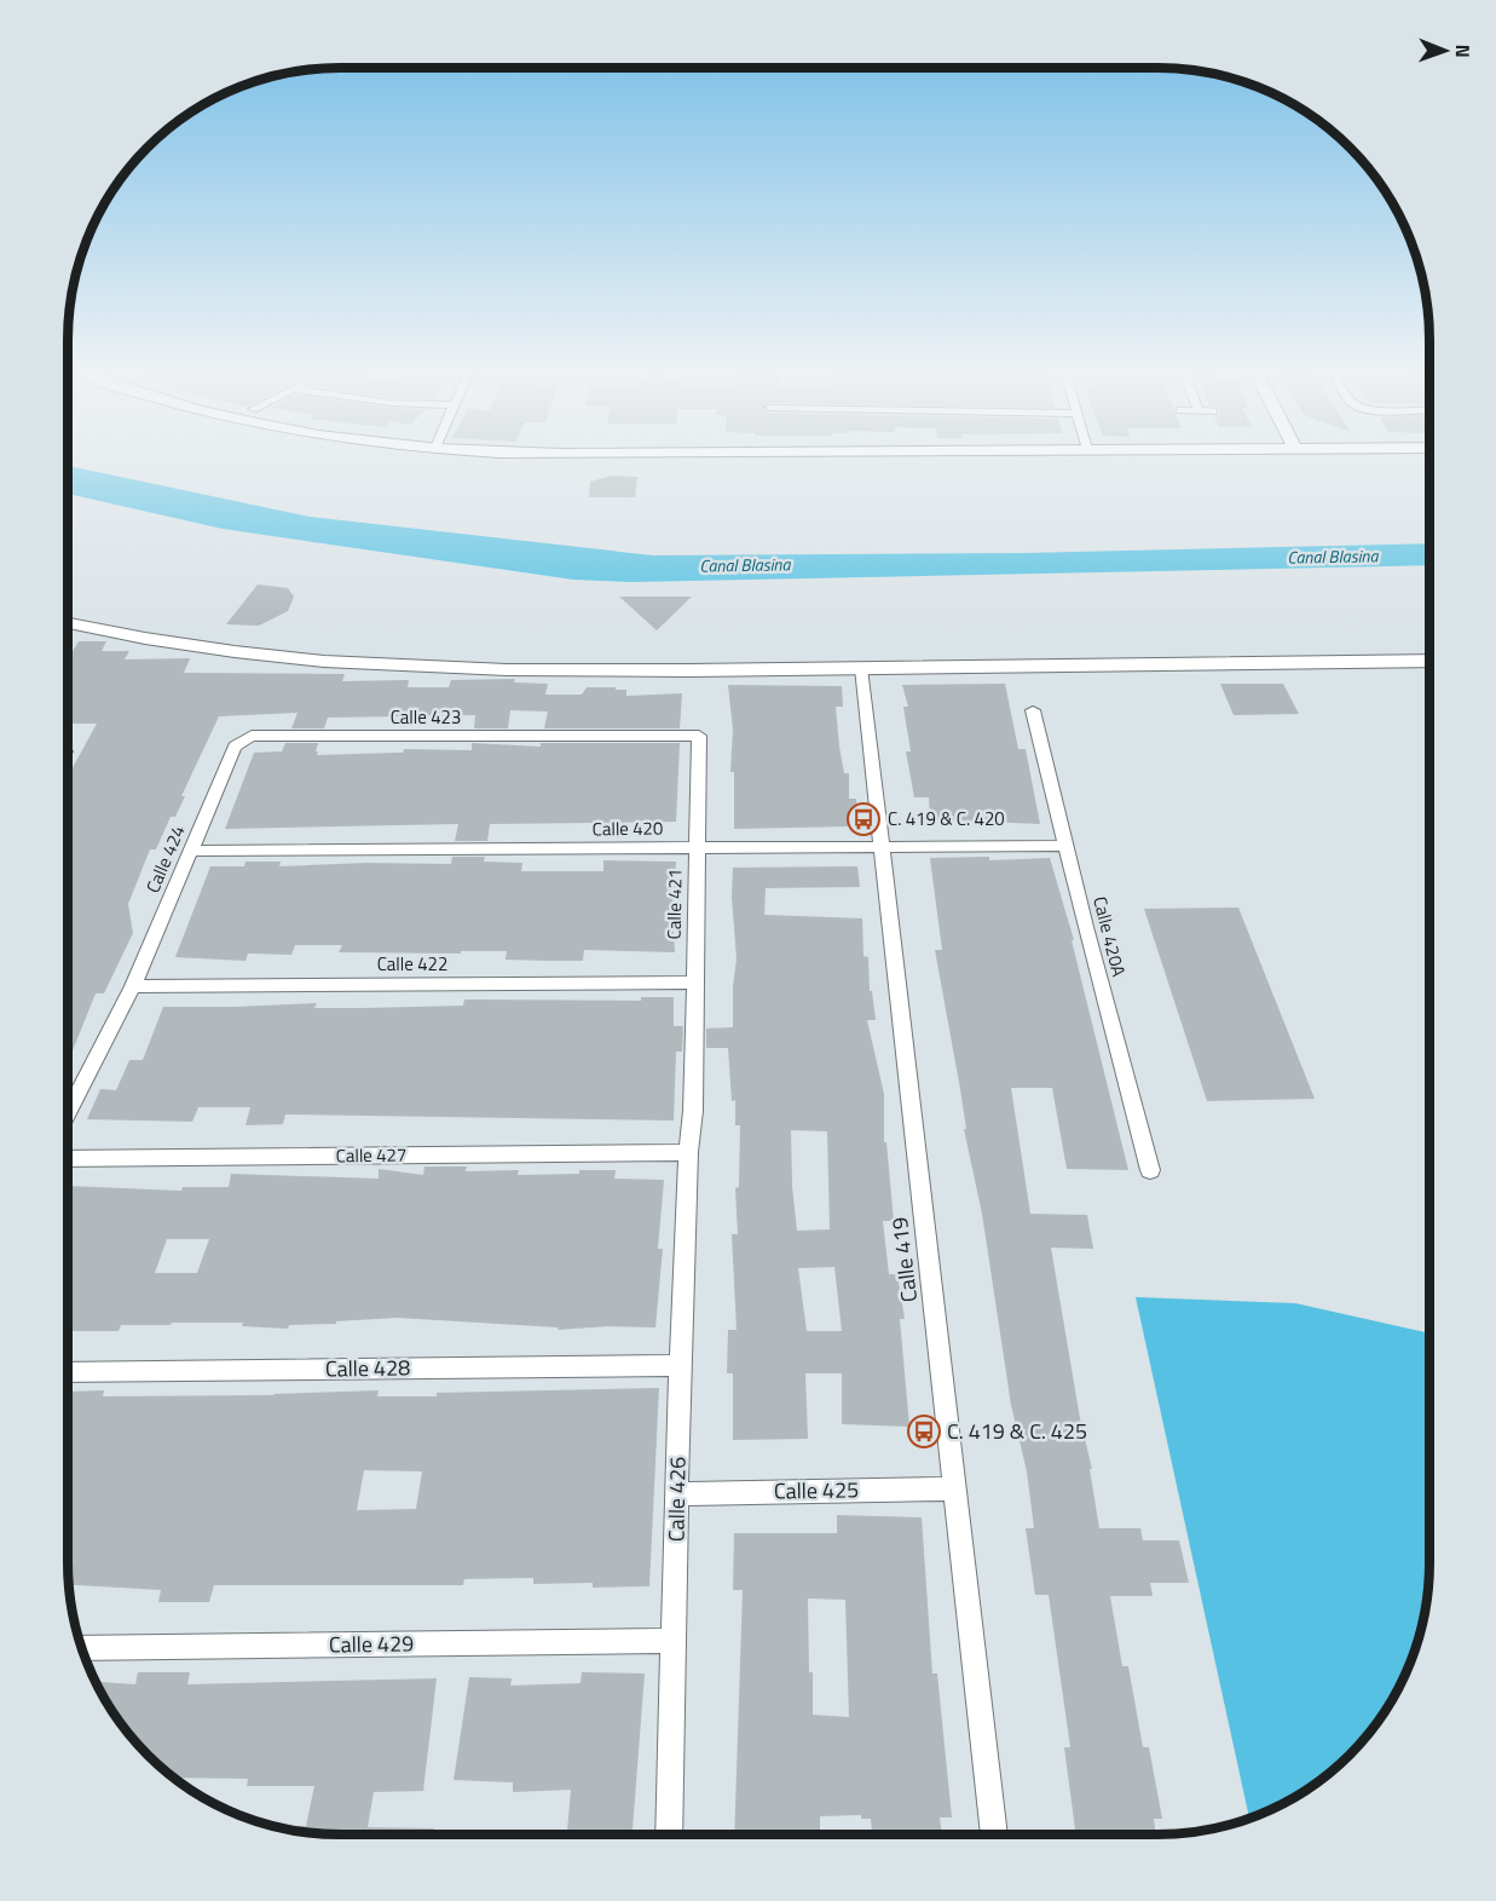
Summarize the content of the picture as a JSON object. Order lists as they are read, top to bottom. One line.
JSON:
{"streets":{"street":["Calle 423","Calle 420","Calle 424","Calle 421","Calle 420A","Calle 422","Calle 427","Calle 419","Calle 428","Calle 425","Calle 426","Calle 429"]},"crossings":[["Calle 423","Calle 424"],["Calle 423","Calle 421"],["Calle 420","Calle 424"],["Calle 420","Calle 421"],["Calle 420","Calle 420A"],["Calle 420","Calle 419"],["Calle 424","Calle 422"],["Calle 421","Calle 422"],["Calle 421","Calle 427"],["Calle 421","Calle 426"],["Calle 427","Calle 426"],["Calle 419","Calle 425"],["Calle 428","Calle 426"],["Calle 425","Calle 426"],["Calle 426","Calle 429"]],"water":["Canal Blasina"],"places":{"bus stop":["C. 419 & C. 420","C. 419 & C. 425"]},"north":"right"}
